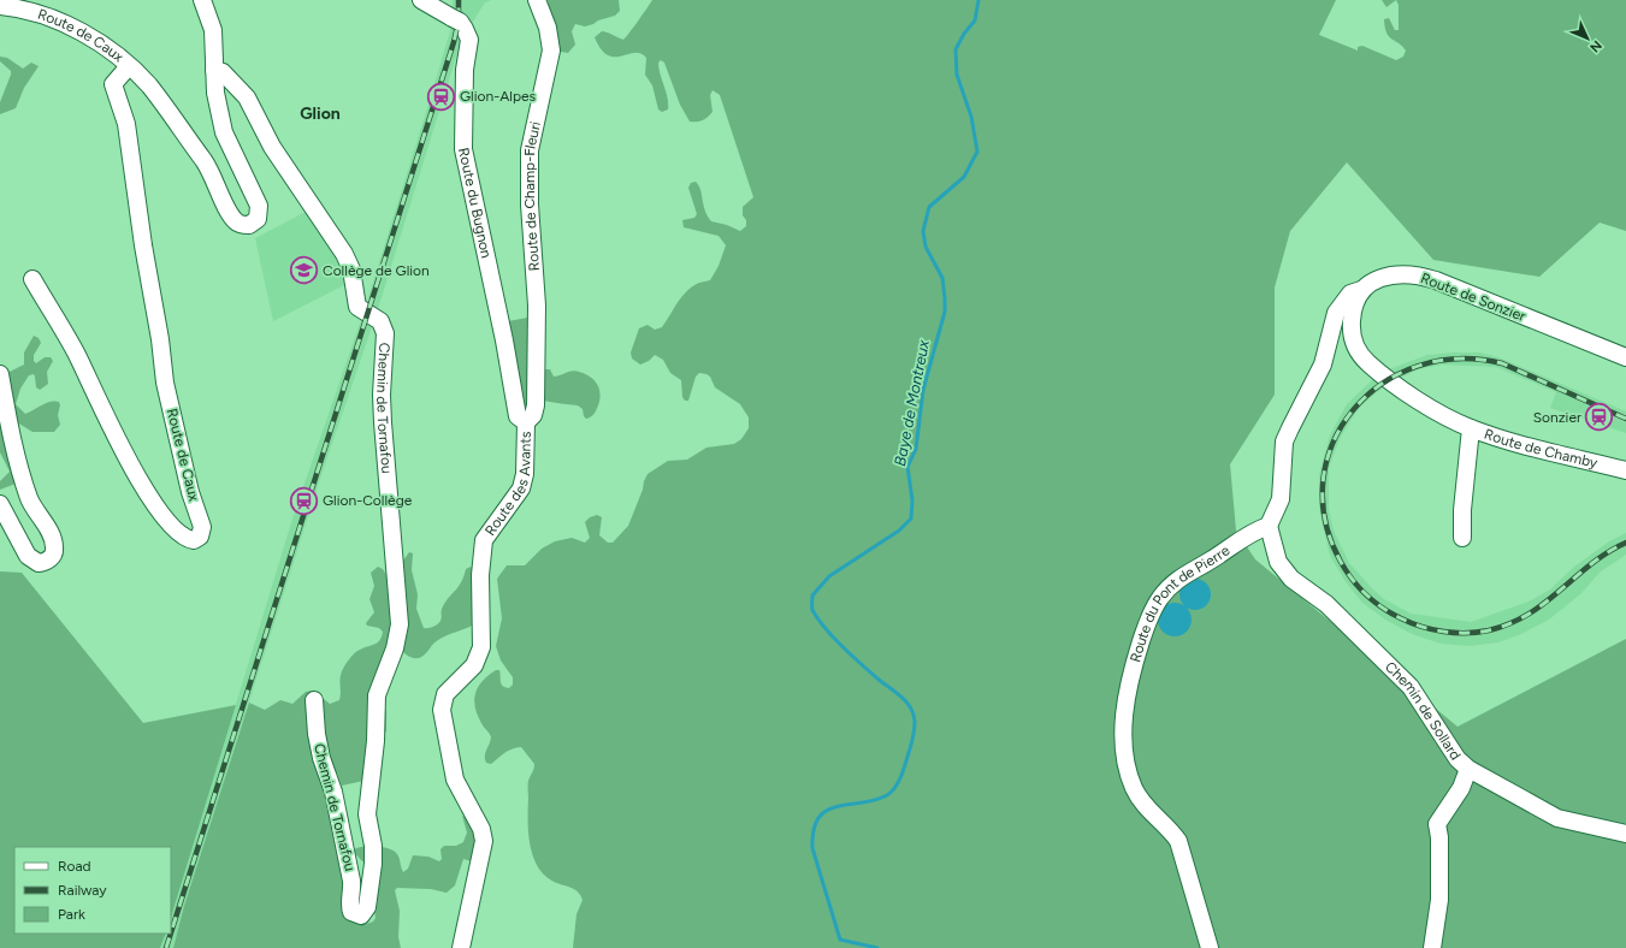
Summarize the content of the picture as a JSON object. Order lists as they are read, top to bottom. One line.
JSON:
{"streets":{"street":["Route de Caux","Route de Champ-Fleuri","Route du Bugnon","Route de Sonzier","Chemin de Tornafou","Route de Chamby","Route des Avants","Route du Pont de Pierre","Chemin de Sollard"]},"crossings":[["Route de Caux","Chemin de Tornafou"],["Route de Champ-Fleuri","Route du Bugnon"],["Route de Champ-Fleuri","Route des Avants"],["Route du Bugnon","Route des Avants"],["Route du Pont de Pierre","Chemin de Sollard"]],"districts":["Glion"],"water":["Baye de Montreux"],"places":{"station":["Glion-Alpes","Sonzier","Glion-Collège"],"school or university":["Collège de Glion"]},"legend":["Road","Railway","Park"],"north":"bottom right"}
